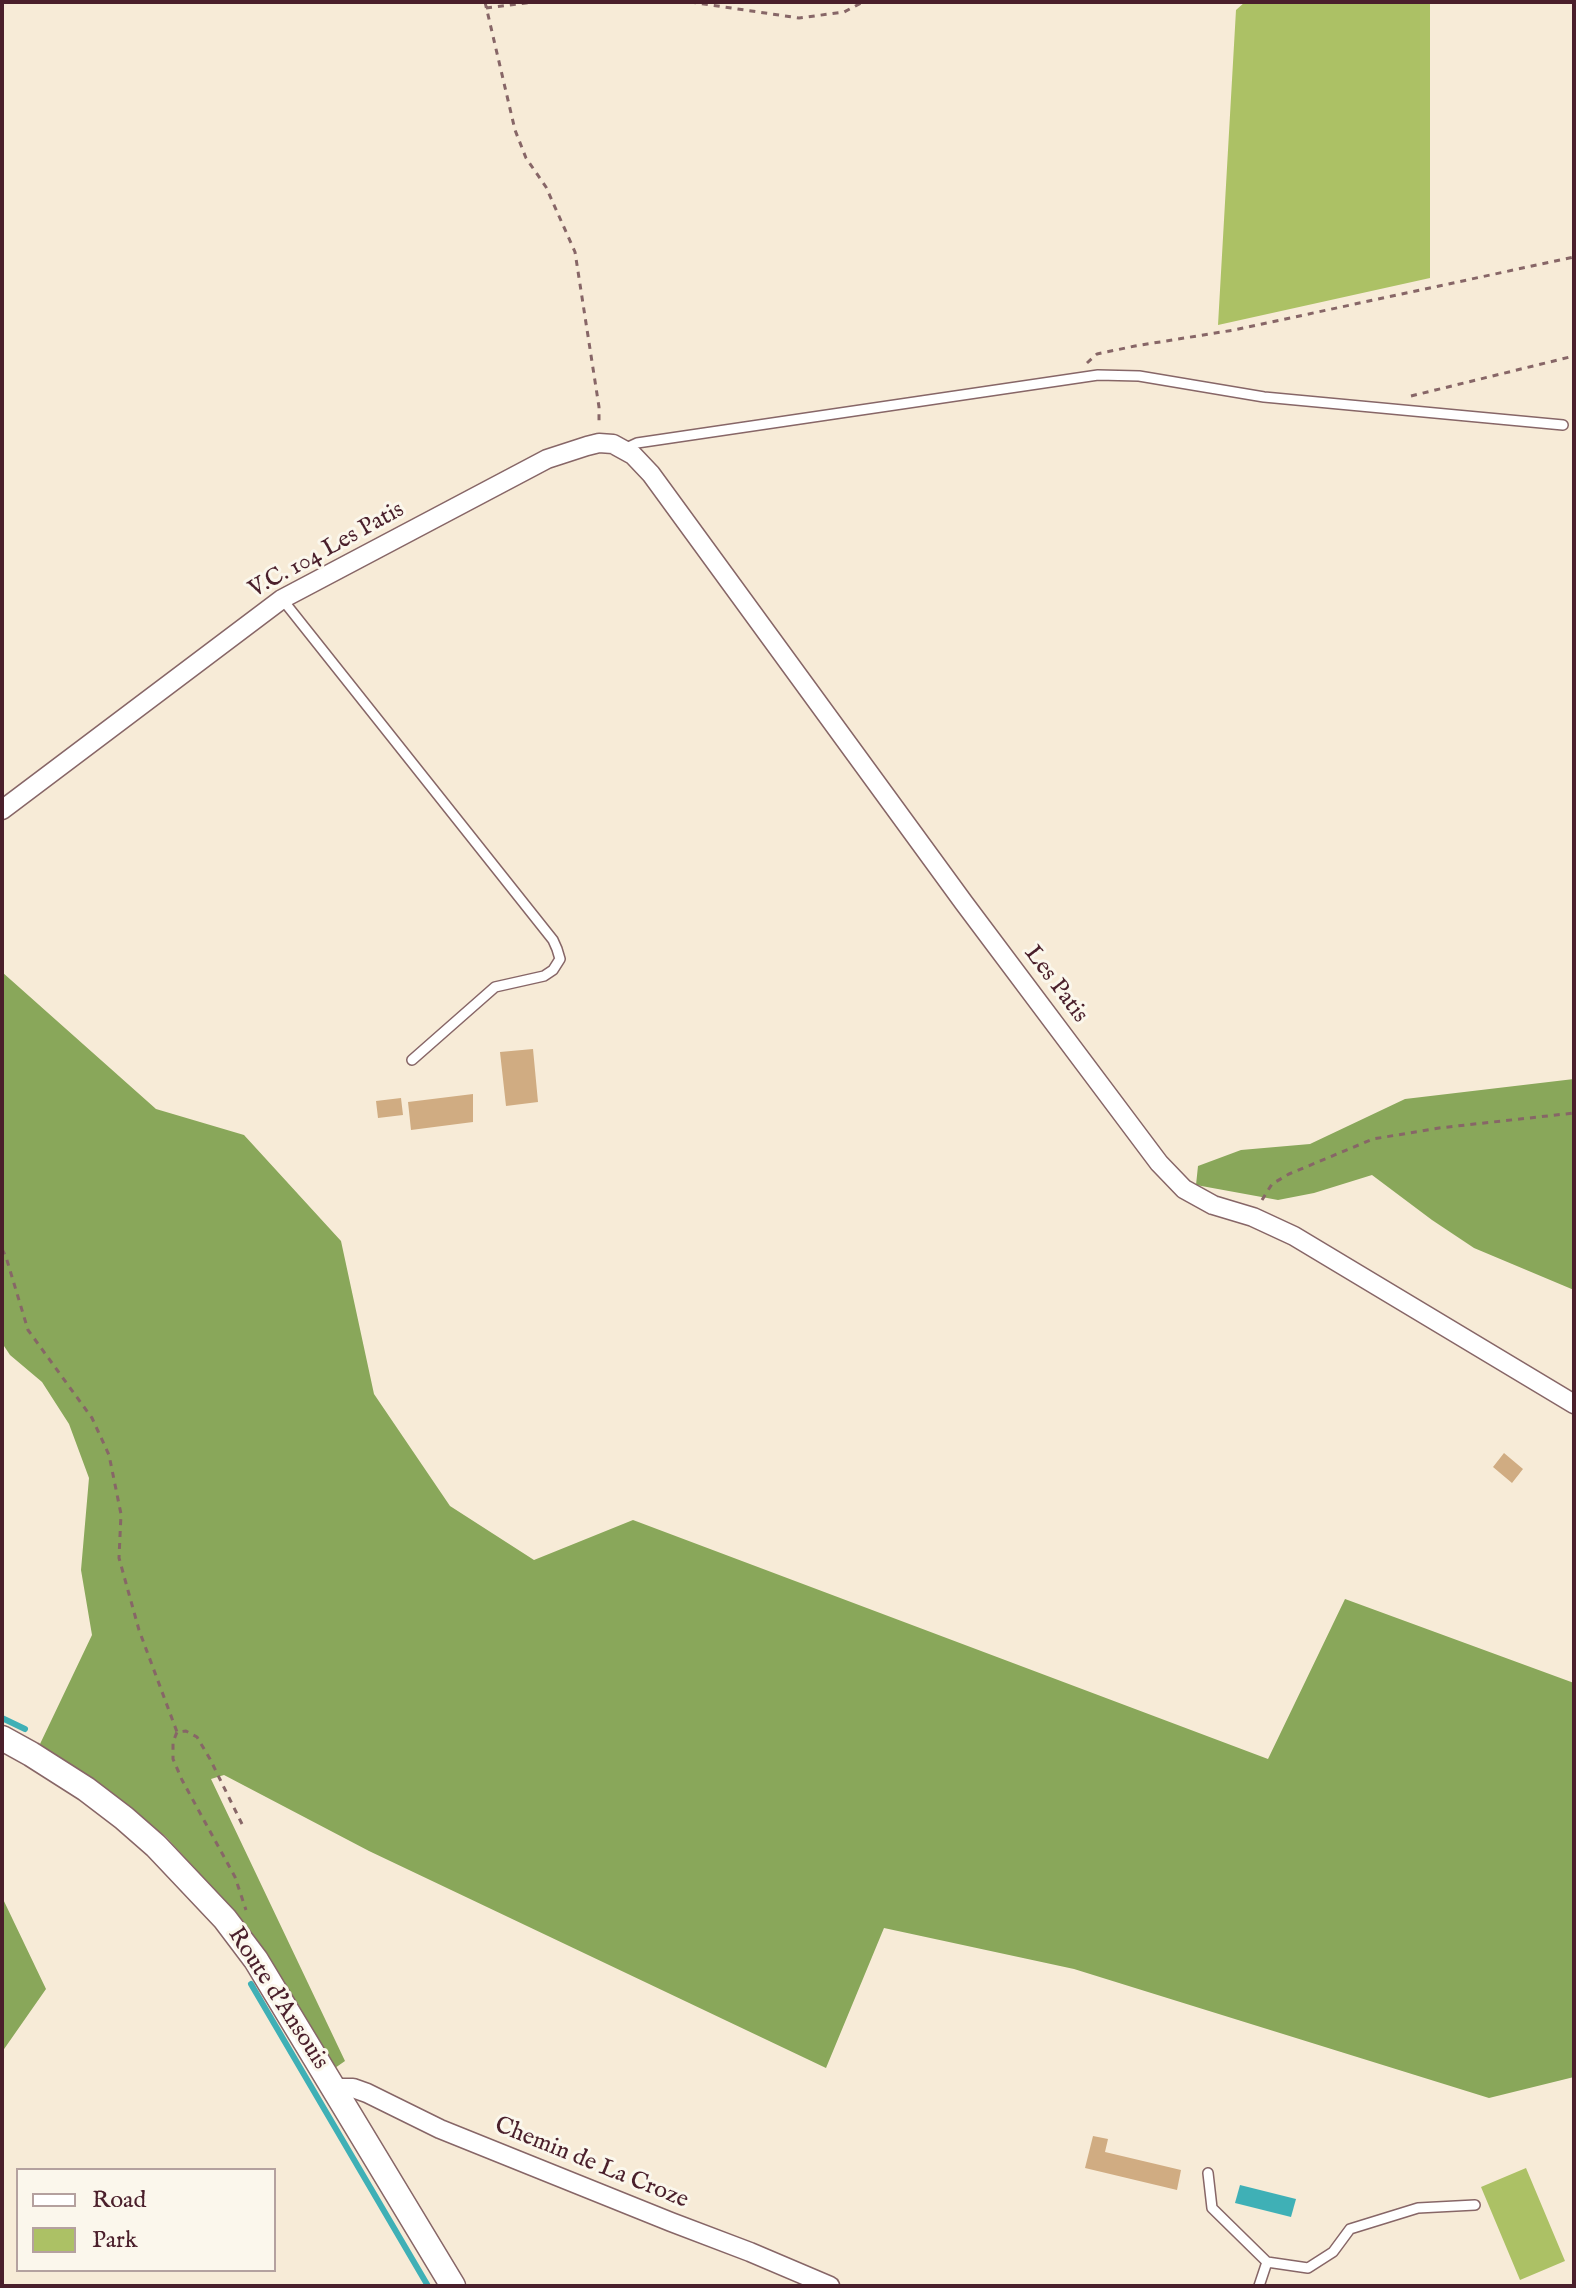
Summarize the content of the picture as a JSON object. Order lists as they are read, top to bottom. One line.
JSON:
{"streets":{"street":["V.C. 104 Les Patis","Les Patis","Route d'Ansouis","Chemin de La Croze"]},"crossings":[["Route d'Ansouis","Chemin de La Croze"]],"legend":["Road","Park"]}
